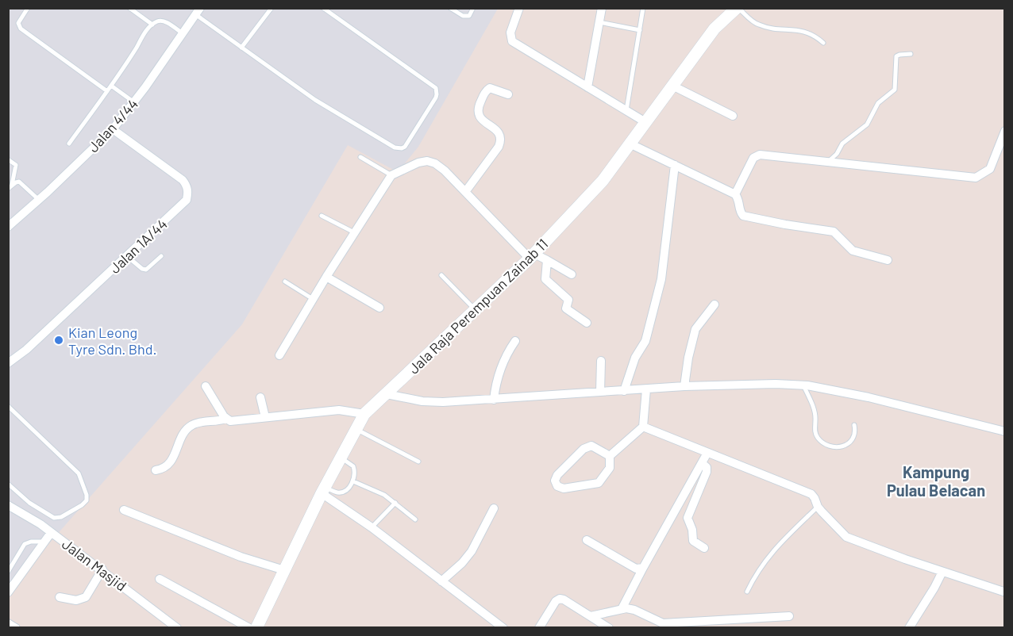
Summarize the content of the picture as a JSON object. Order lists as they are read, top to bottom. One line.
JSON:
{"streets":{"main road":["Jala Raja Perempuan Zainab 11"],"street":["Jalan 4/44","Jalan 1A/44","Jalan Masjid"]},"crossings":[["Jalan 4/44","Jalan 1A/44"]],"districts":["Kampung Pulau Belacan"],"places":["Kian Leong Tyre Sdn. Bhd."]}
